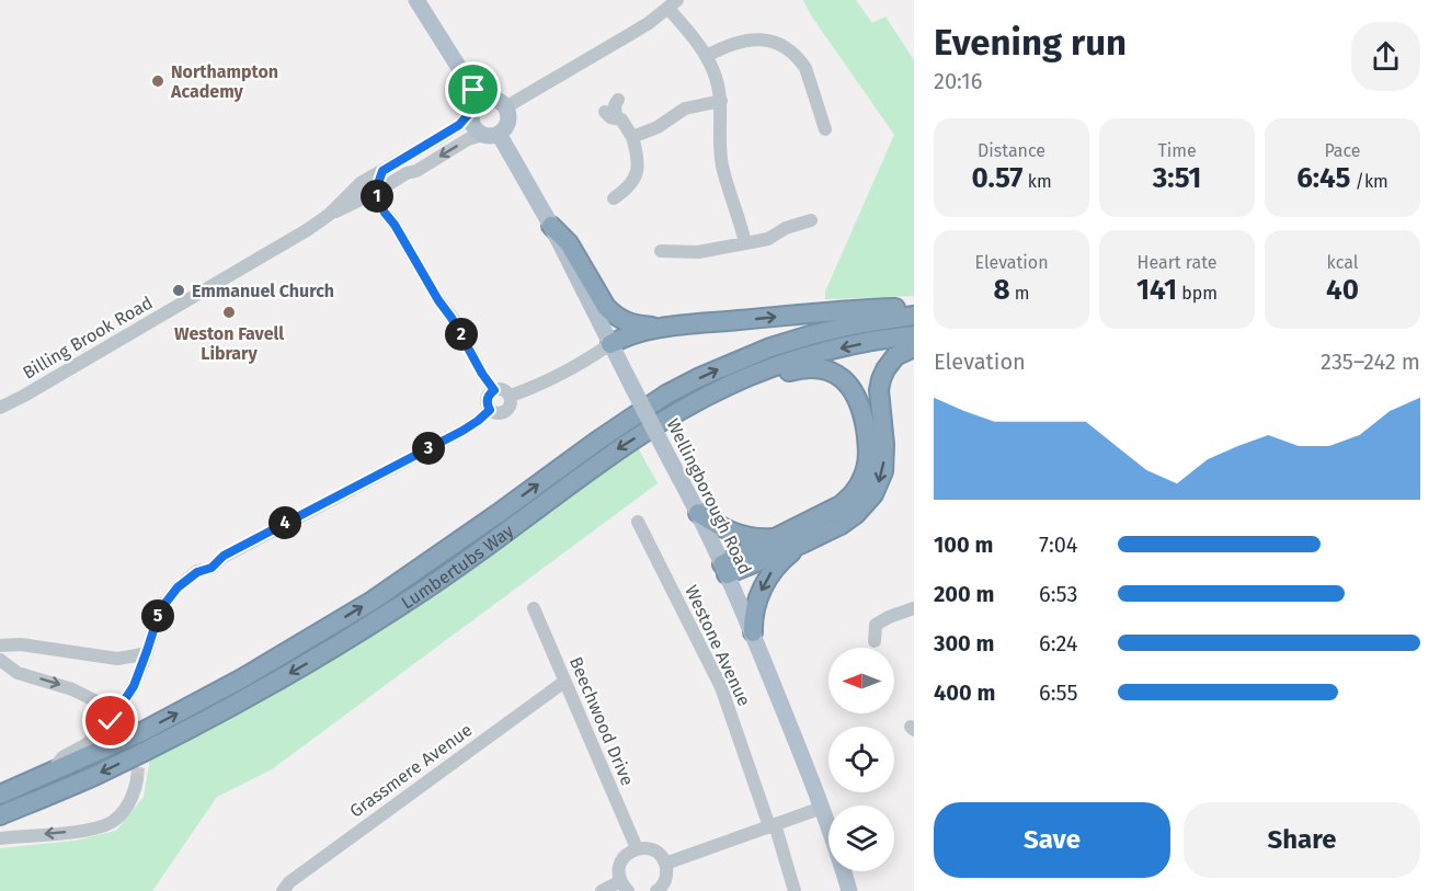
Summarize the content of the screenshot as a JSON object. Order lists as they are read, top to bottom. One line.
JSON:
{"streets":{"highway":["Lumbertubs Way"],"main road":["Wellingborough Road"],"street":["Billing Brook Road","Westone Avenue","Beechwood Drive","Grassmere Avenue"]},"crossings":[["Billing Brook Road","Wellingborough Road"],["Beechwood Drive","Grassmere Avenue"]],"places":["Northampton Academy","Emmanuel Church","Weston Favell Library"],"north":"left","page":{"heading":["Evening run","20:16"],"stats":[["Distance","0.57 km"],["Time","3:51"],["Pace","6:45 /km"],["Elevation","8 m"],["Heart rate","141 bpm"],["kcal","40"]],"pins":["1","2","3","4","5"],"chart":["Elevation","235–242 m"],"list":[{"name":"100 m","note":"7:04"},{"name":"200 m","note":"6:53"},{"name":"300 m","note":"6:24"},{"name":"400 m","note":"6:55"}],"buttons":["Save","Share"]}}
